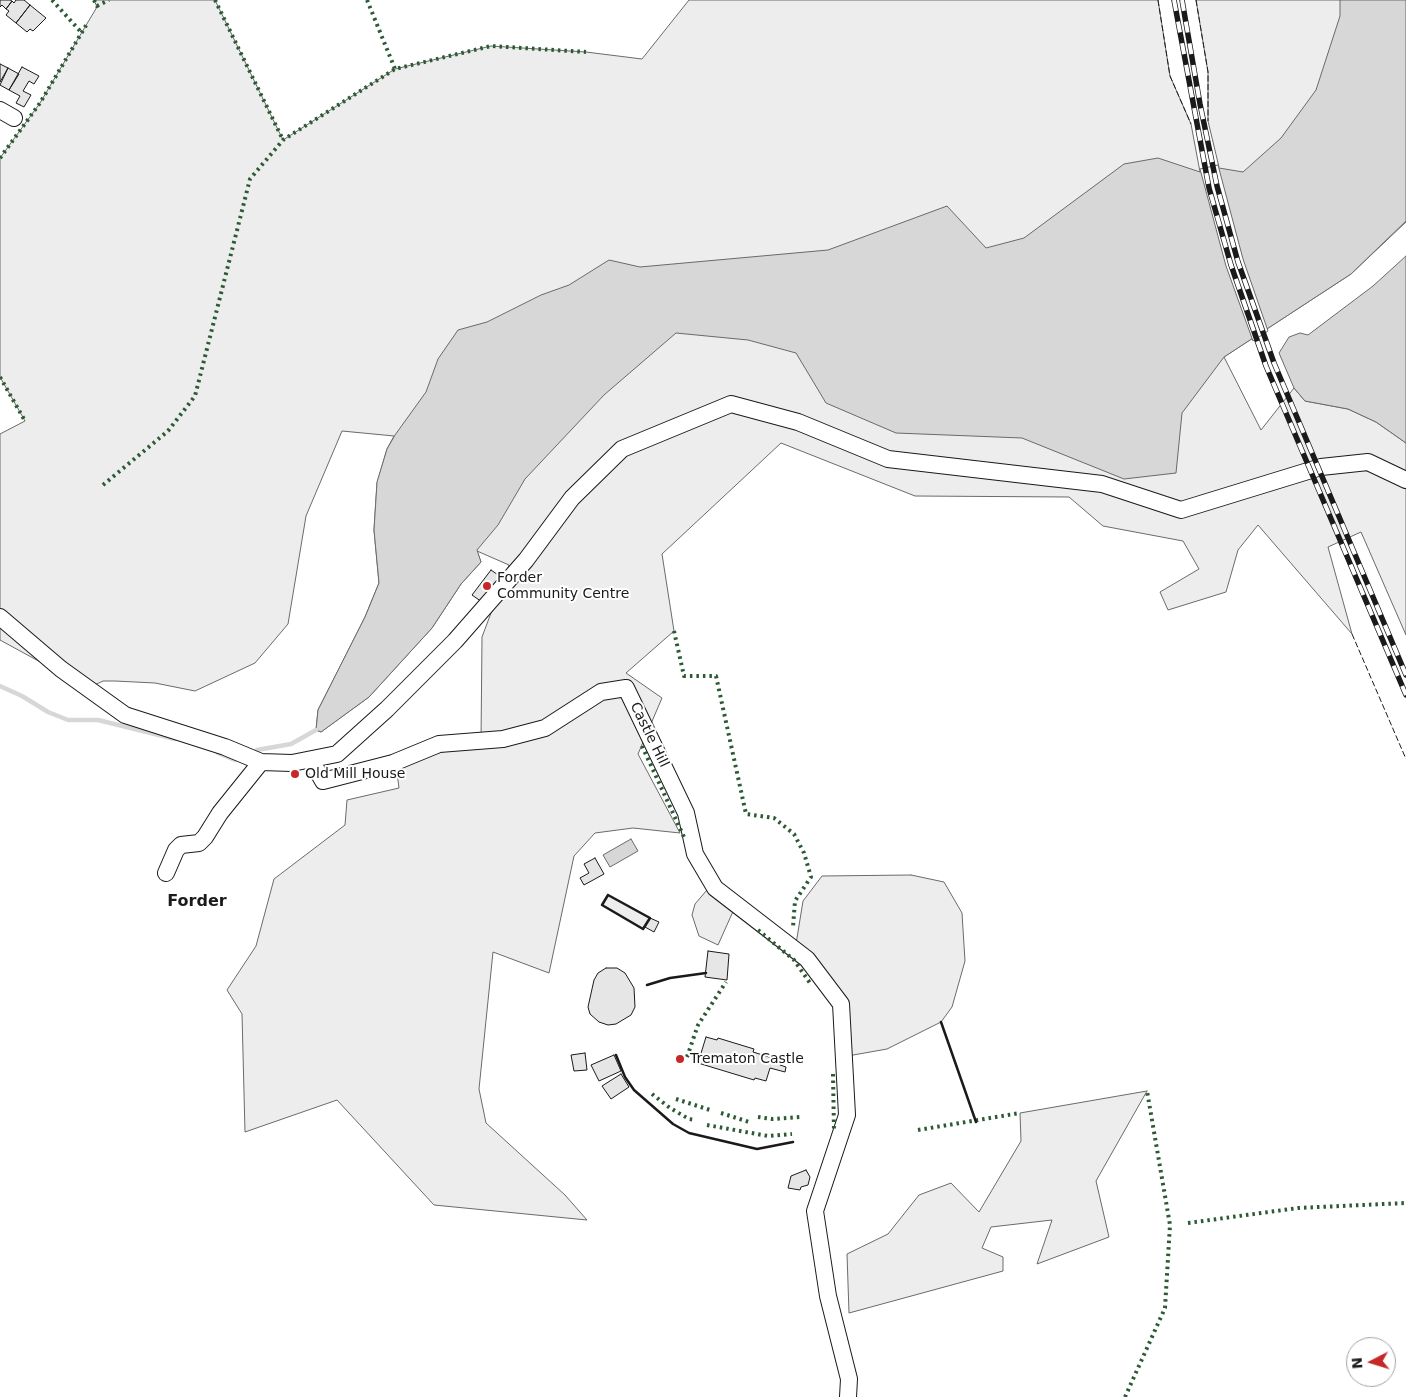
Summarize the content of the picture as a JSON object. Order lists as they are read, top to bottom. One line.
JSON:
{"streets":{"street":["Castle Hill"]},"districts":["Forder"],"places":["Forder Community Centre","Old Mill House","Trematon Castle"],"north":"left"}
